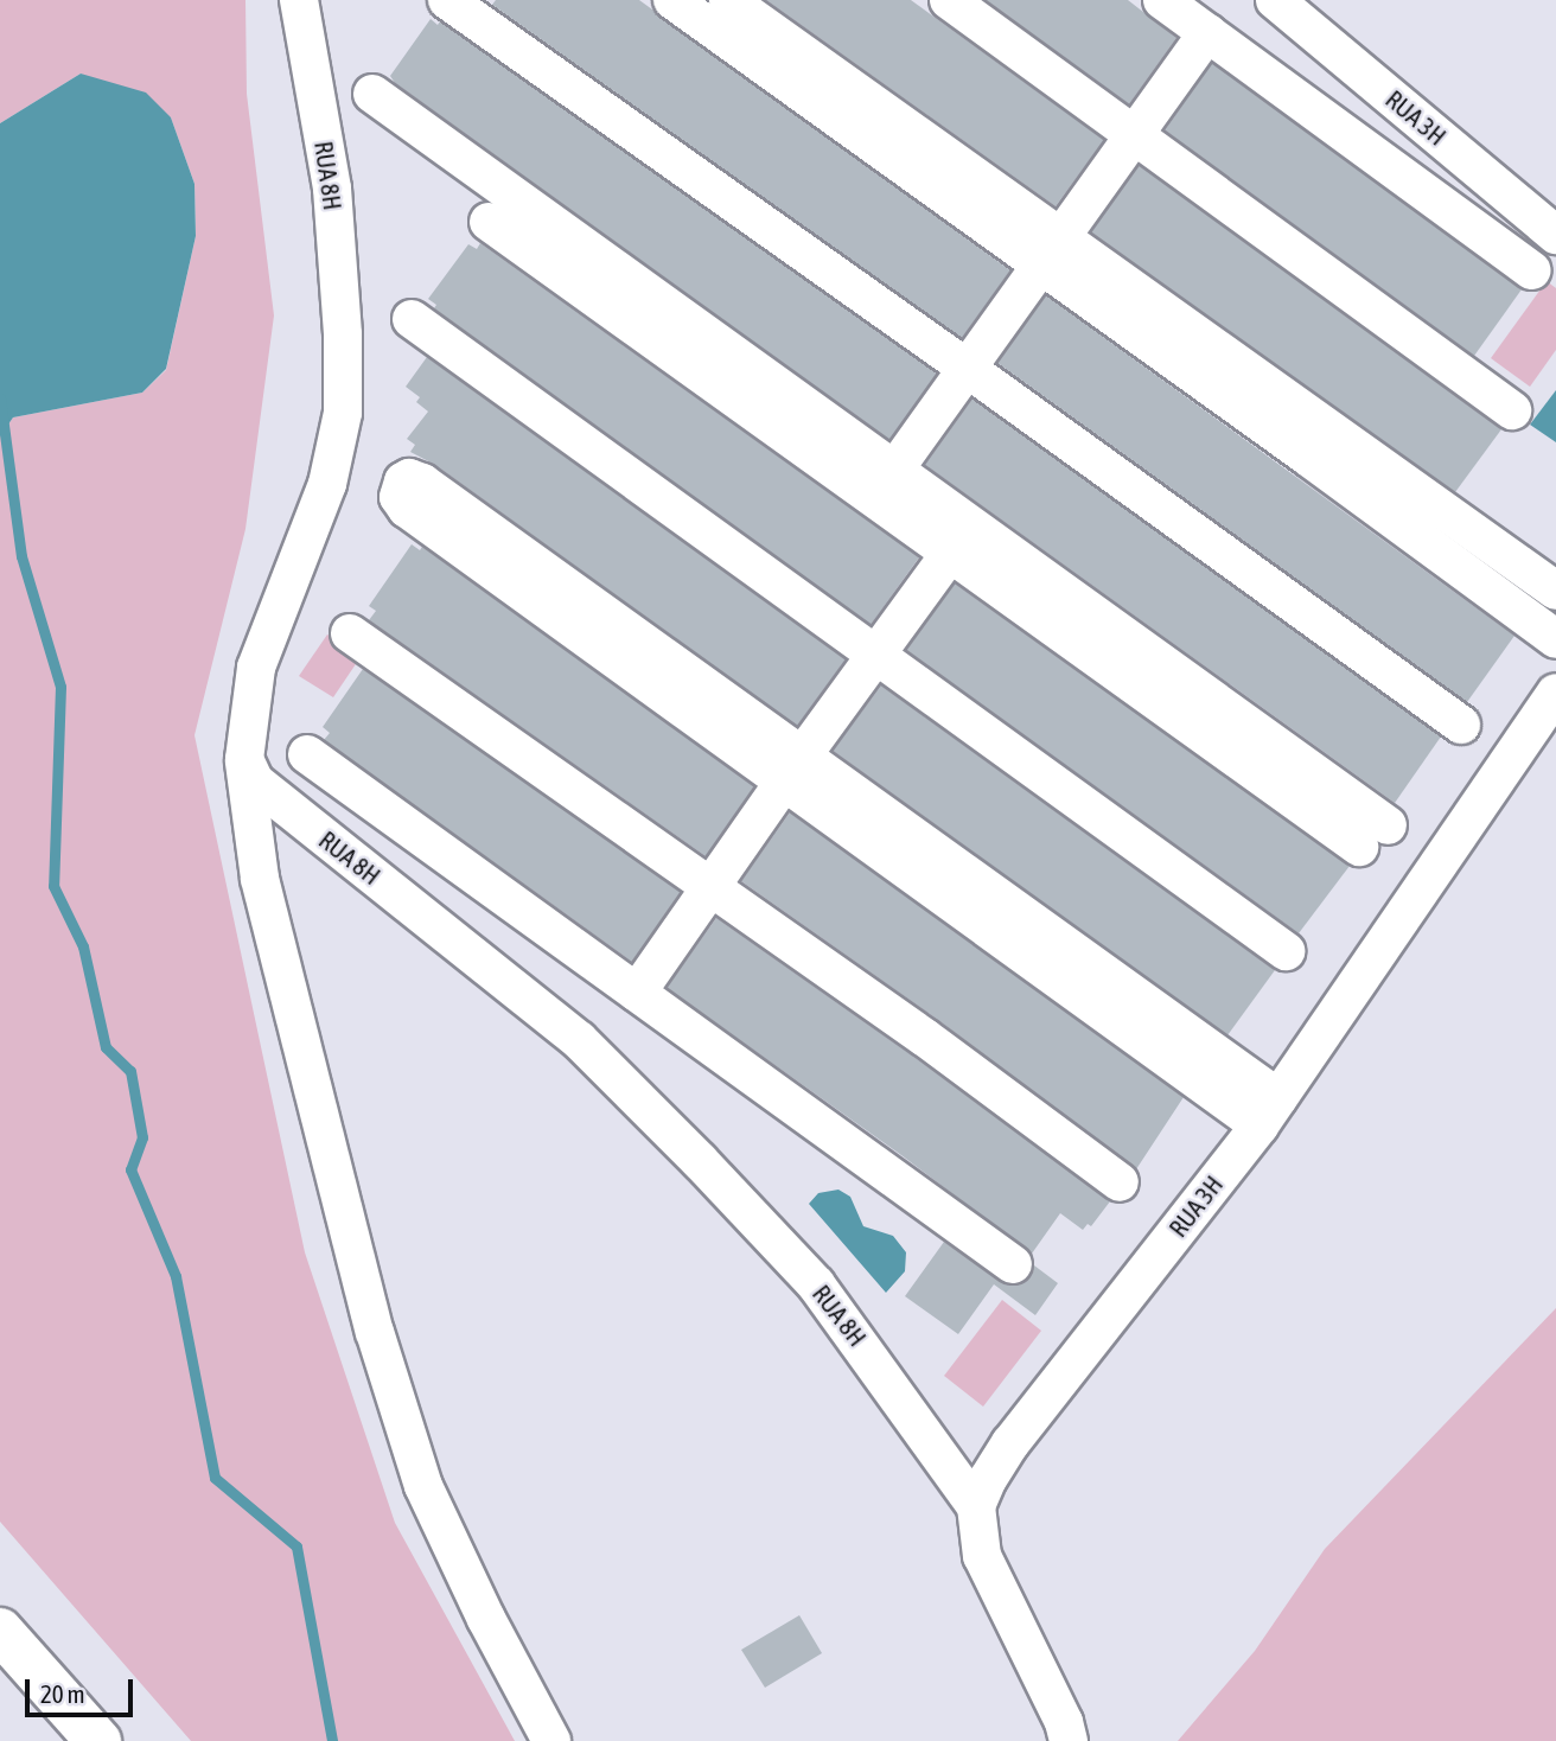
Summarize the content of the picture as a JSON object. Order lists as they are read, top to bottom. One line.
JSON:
{"streets":{"street":["RUA 3H","RUA 8H"]},"crossings":[["RUA 3H","RUA 8H"]],"scale_bar":"20 m"}
